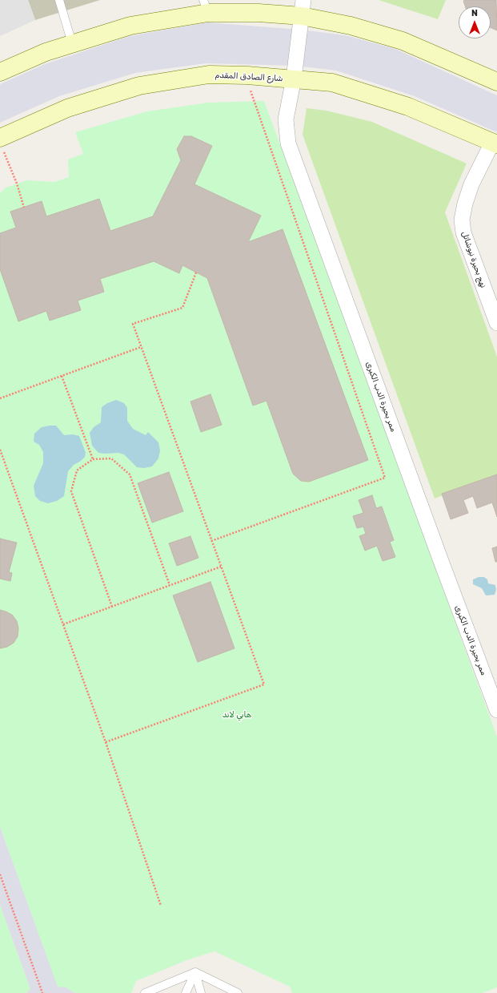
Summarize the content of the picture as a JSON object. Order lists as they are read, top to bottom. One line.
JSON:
{"streets":{"main road":["شارع الصادق المقدم"],"street":["نهج بحيرة نيوشاتل","ممر بحيرة الدب الكبرى"]},"crossings":[["شارع الصادق المقدم","نهج بحيرة نيوشاتل"],["شارع الصادق المقدم","ممر بحيرة الدب الكبرى"]],"parks":["هابي لاند"],"north":"top"}
